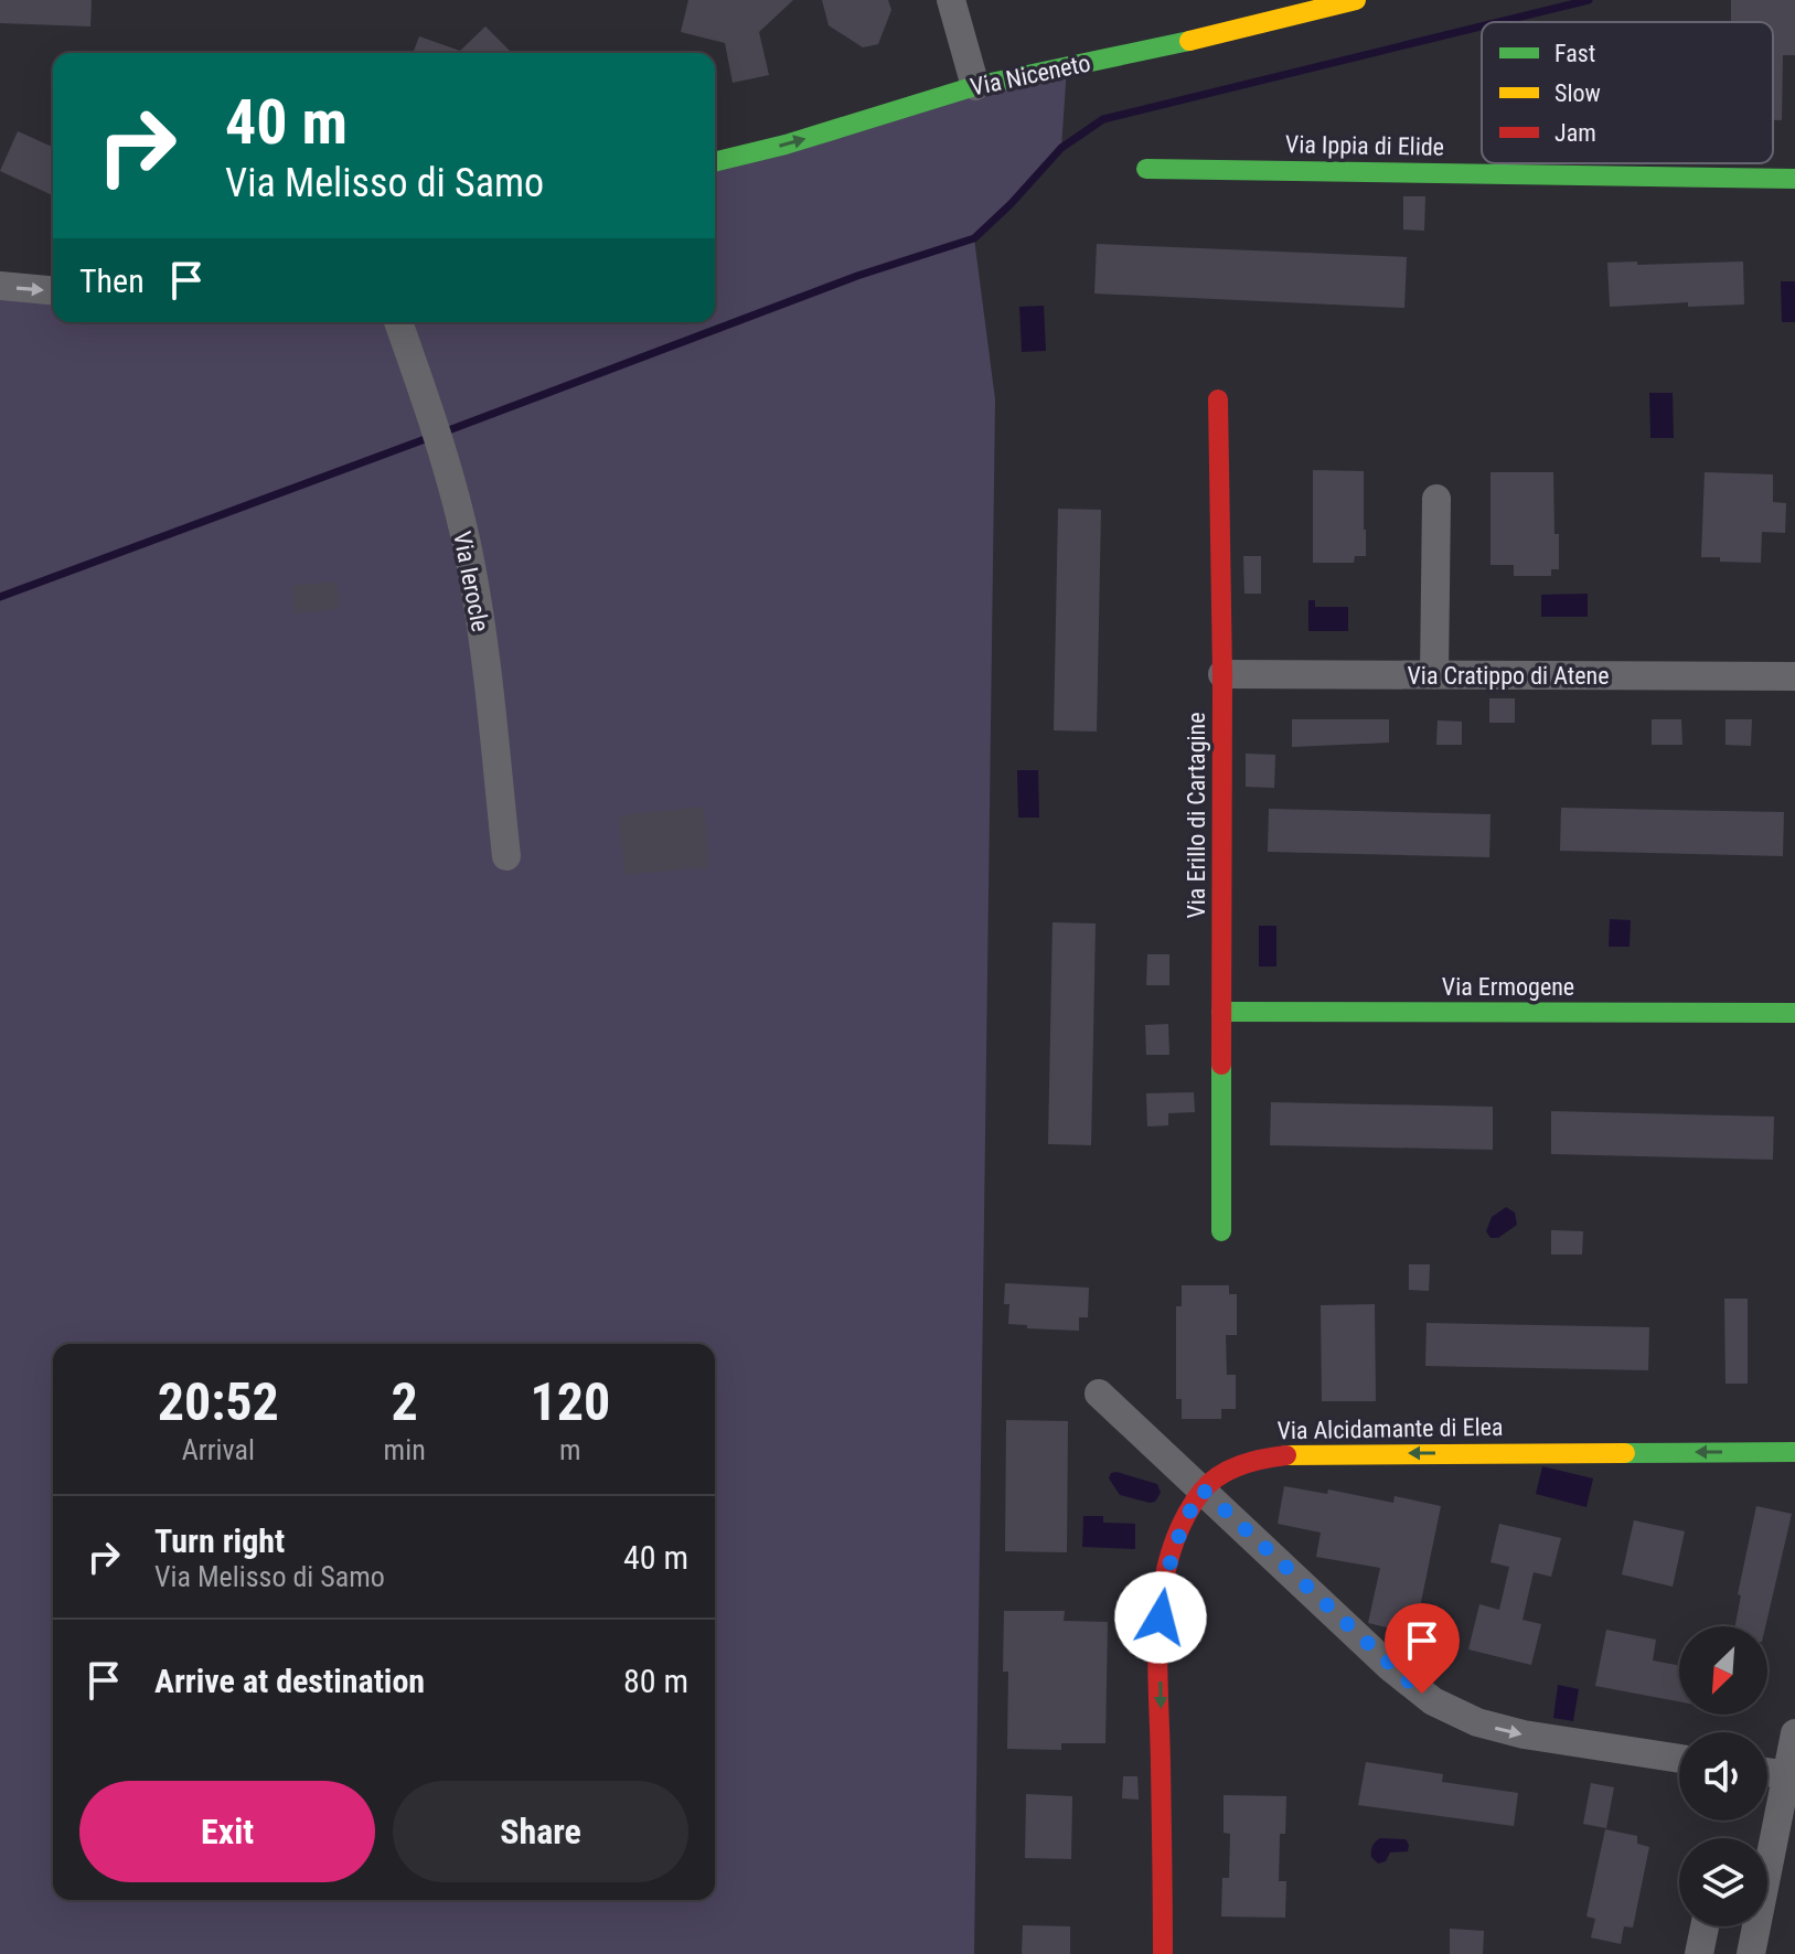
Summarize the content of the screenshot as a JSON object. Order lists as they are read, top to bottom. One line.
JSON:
{"streets":{"street":["Via Niceneto","Via Ippia di Elide","Via Ierocle","Via Cratippo di Atene","Via Erillo di Cartagine","Via Ermogene","Via Alcidamante di Elea"]},"crossings":[["Via Cratippo di Atene","Via Erillo di Cartagine"],["Via Erillo di Cartagine","Via Ermogene"]],"one_way":["Via Niceneto","Via Alcidamante di Elea"],"legend":["Fast","Slow","Jam"],"north":"bottom left","page":{"turn":["40 m","Via Melisso di Samo"],"then":"Then","eta":["20:52","Arrival","2","min","120","m"],"list":[{"name":"Turn right","note":"Via Melisso di Samo","value":"40 m"},{"name":"Arrive at destination","value":"80 m"}],"buttons":["Exit","Share"]}}
